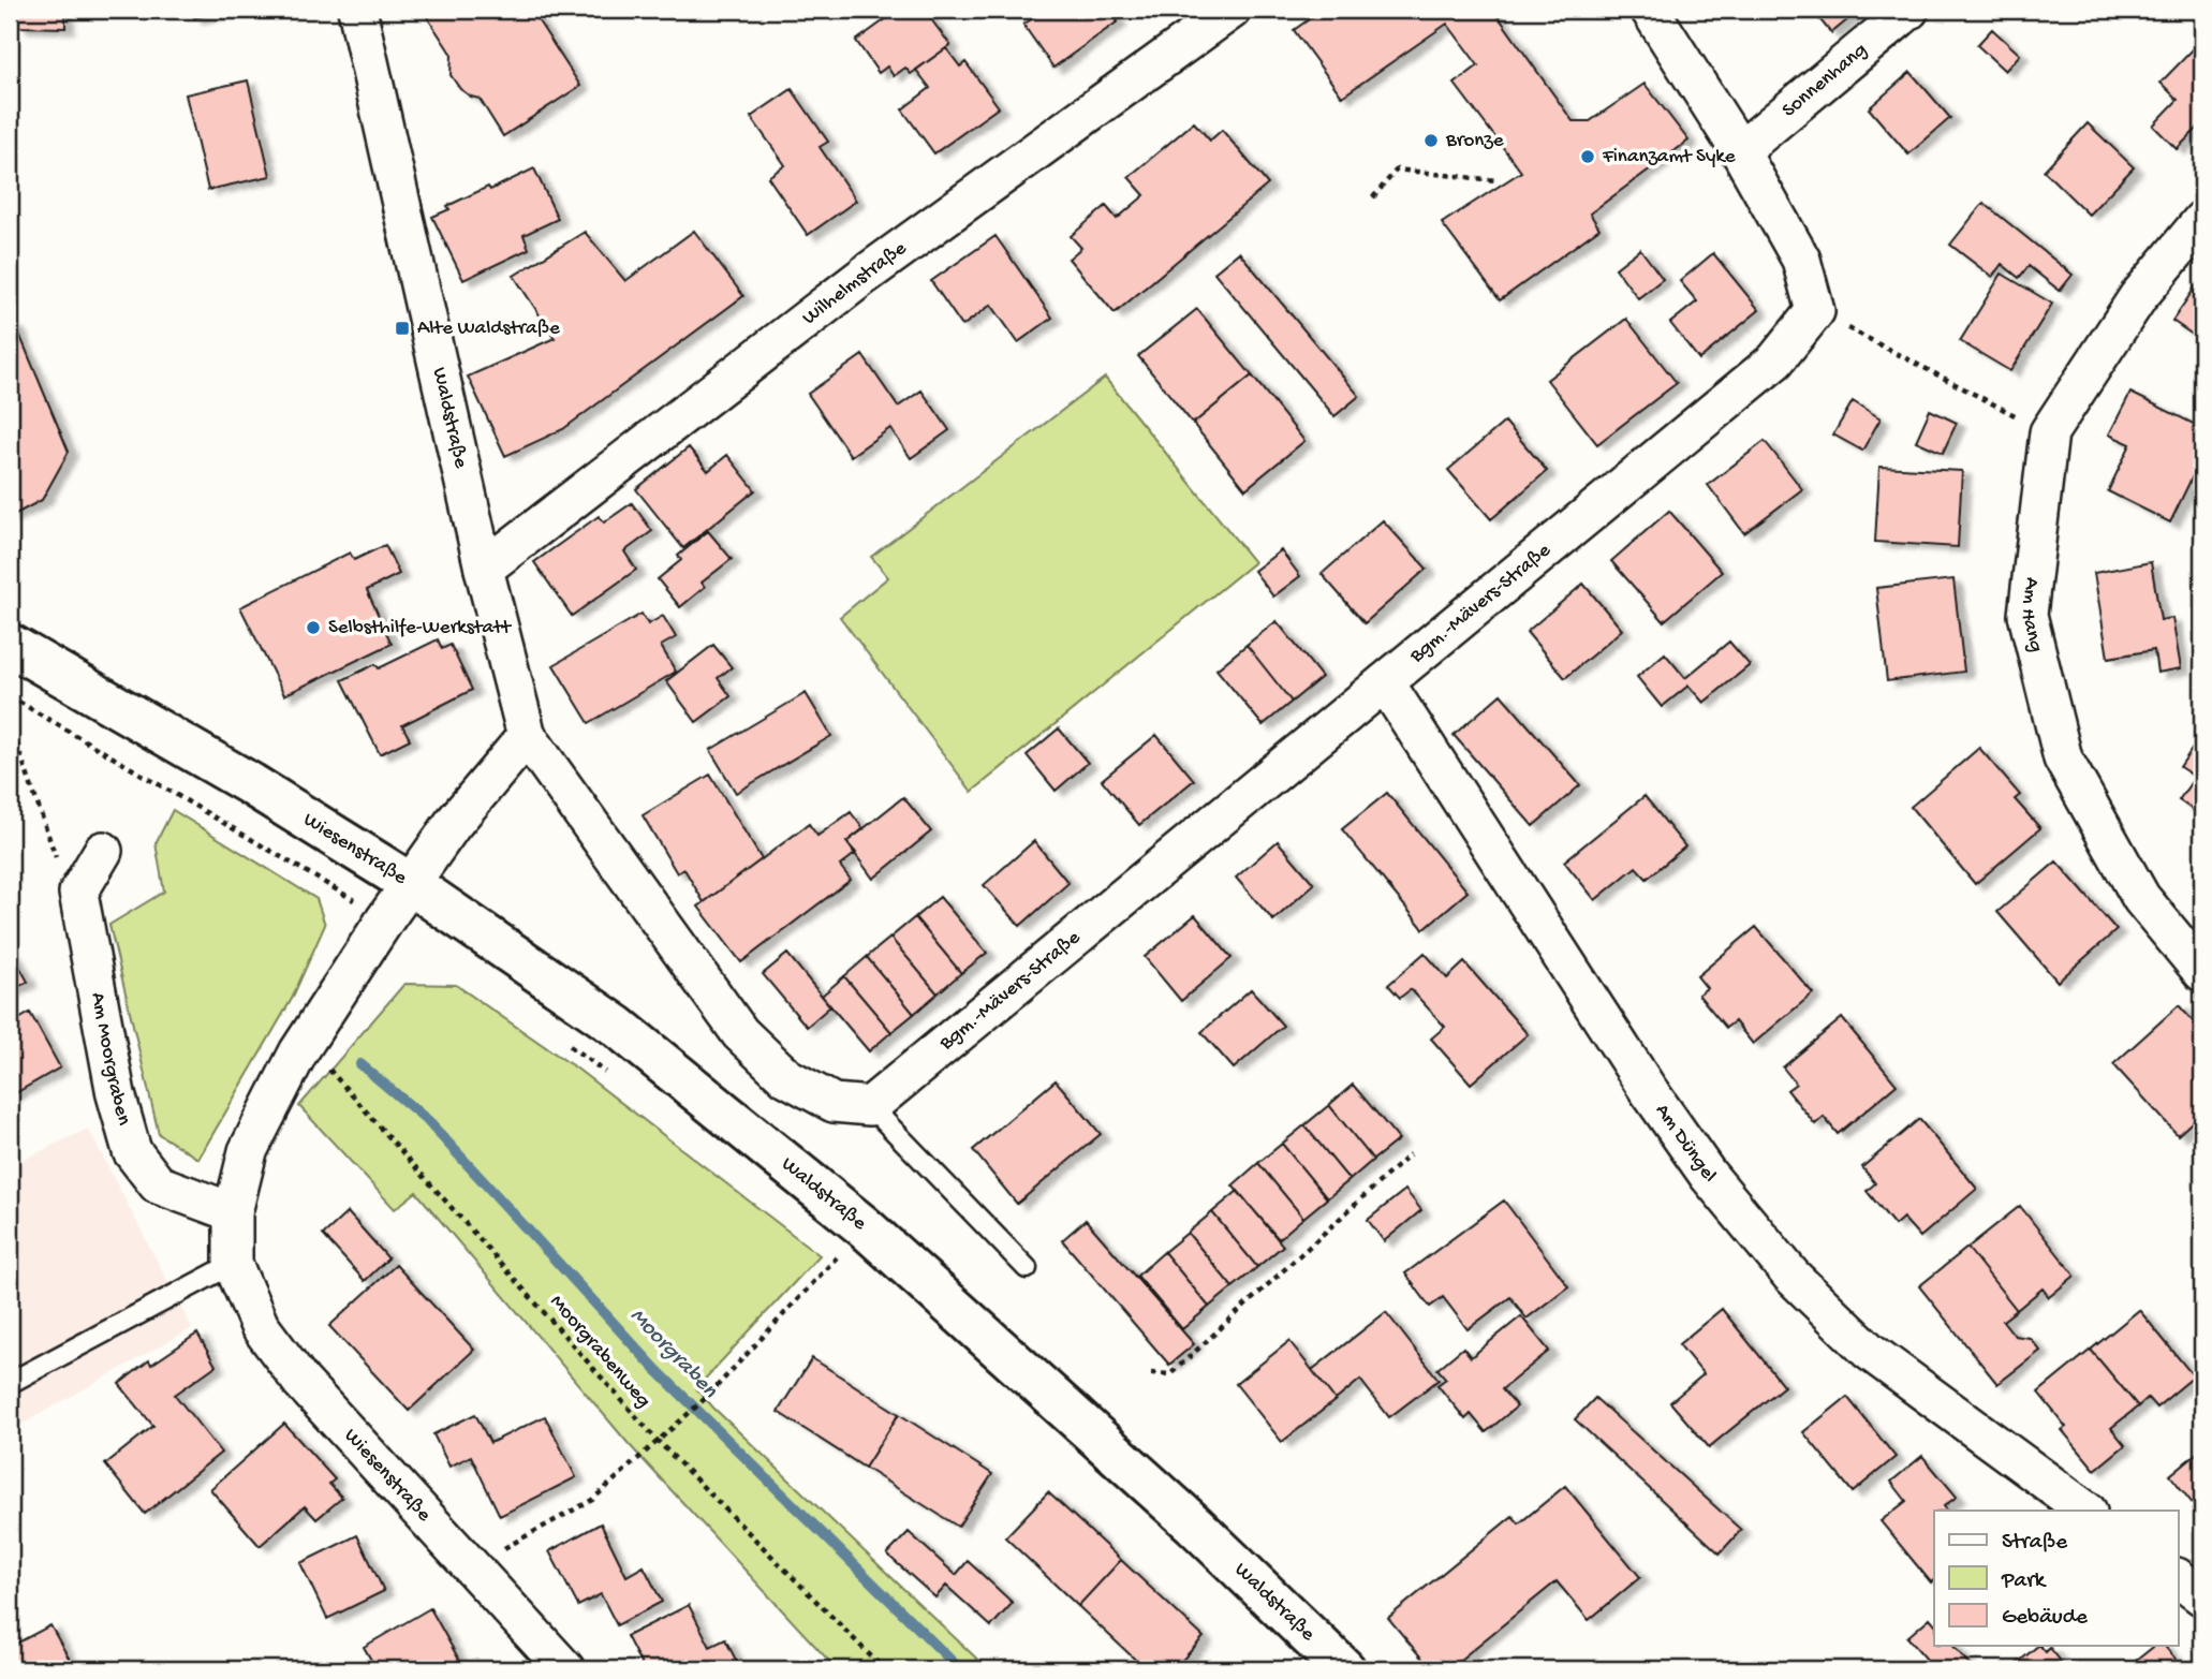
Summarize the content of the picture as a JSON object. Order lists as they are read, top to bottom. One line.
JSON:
{"streets":{"main road":["Waldstraße","Wiesenstraße"],"street":["Sonnenhang","Wilhelmstraße","Bgm.-Mävers-Straße","Am Hang","Am Moorgraben","Am Düngel"],"path":["Moorgrabenweg"]},"crossings":[["Wilhelmstraße","Waldstraße"],["Waldstraße","Bgm.-Mävers-Straße"],["Waldstraße","Wiesenstraße"],["Bgm.-Mävers-Straße","Am Düngel"],["Wiesenstraße","Am Moorgraben"],["Wiesenstraße","Moorgrabenweg"]],"water":["Moorgraben"],"places":{"other":["Bronze","Finanzamt Syke","Selbsthilfe-Werkstatt"],"transit":["Alte Waldstraße"]},"legend":["Straße","Park","Gebäude"]}
